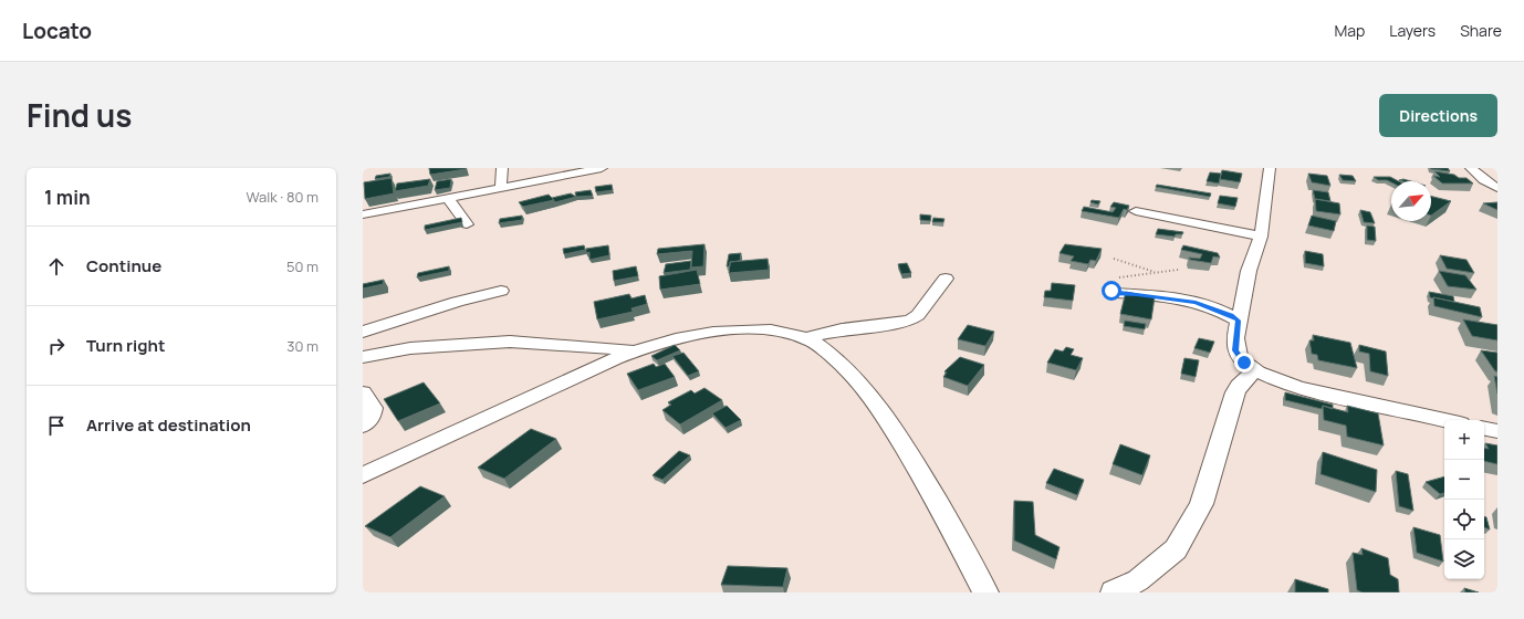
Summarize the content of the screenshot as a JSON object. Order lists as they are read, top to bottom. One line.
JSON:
{"north":"top right","page":{"header":"Locato","nav":["Map","Layers","Share"],"title":"Find us","buttons":"Directions","heading":["1 min","Walk · 80 m"],"list":[["Continue","50 m"],["Turn right","30 m"],"Arrive at destination"],"map_buttons":["+","−"]}}
